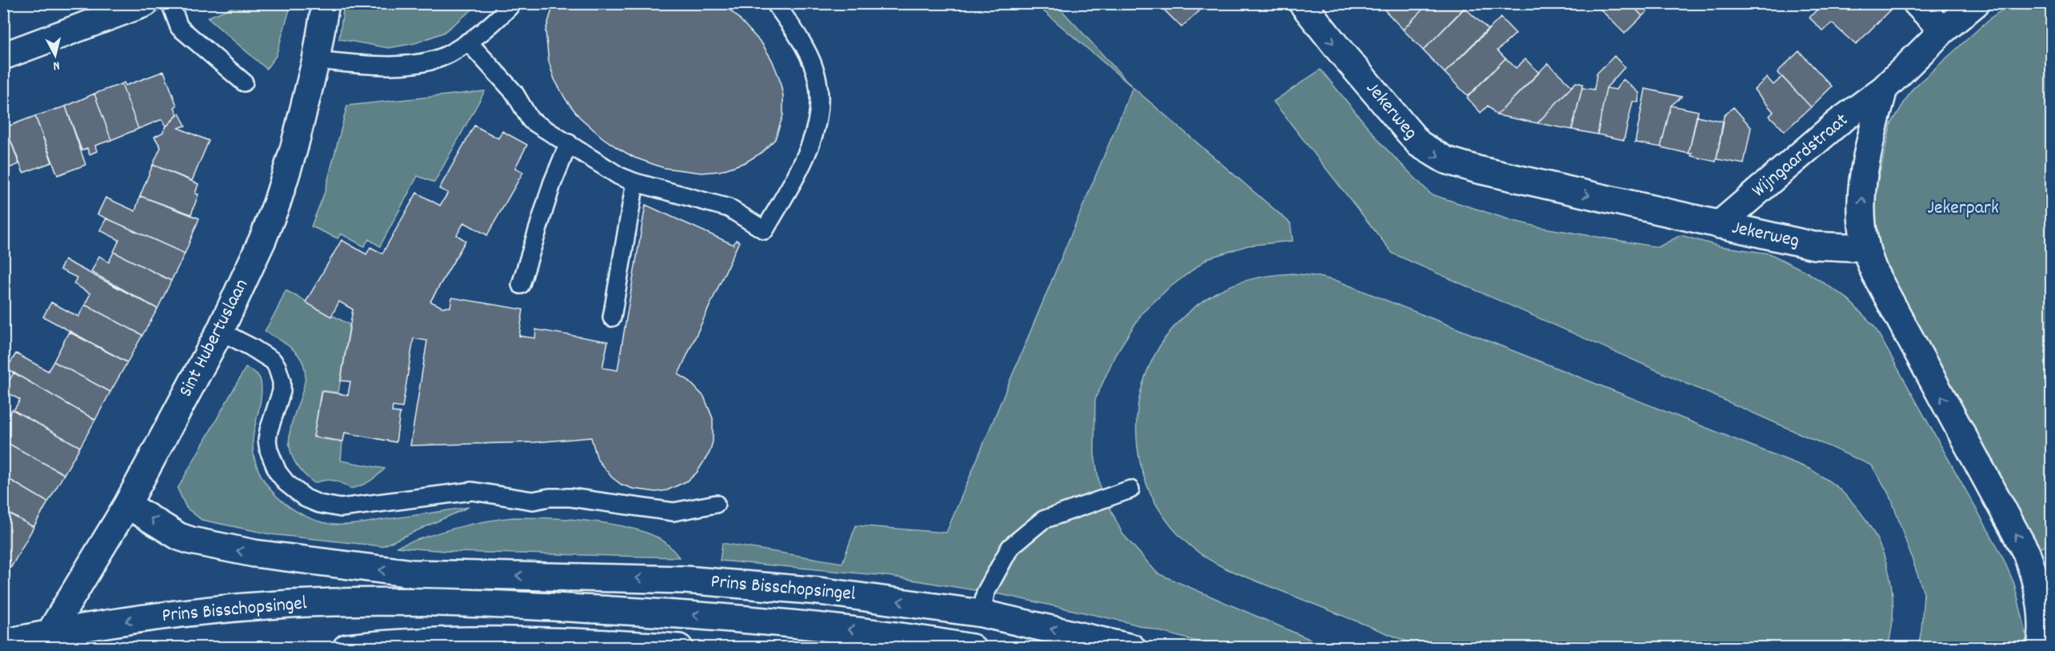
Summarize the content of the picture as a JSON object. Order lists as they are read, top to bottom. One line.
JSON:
{"streets":{"street":["Jekerweg","Wijngaardstraat","Sint Hubertuslaan","Prins Bisschopsingel"]},"crossings":[["Jekerweg","Wijngaardstraat"],["Sint Hubertuslaan","Prins Bisschopsingel"]],"one_way":["Jekerweg","Prins Bisschopsingel"],"parks":["Jekerpark"],"north":"bottom"}
